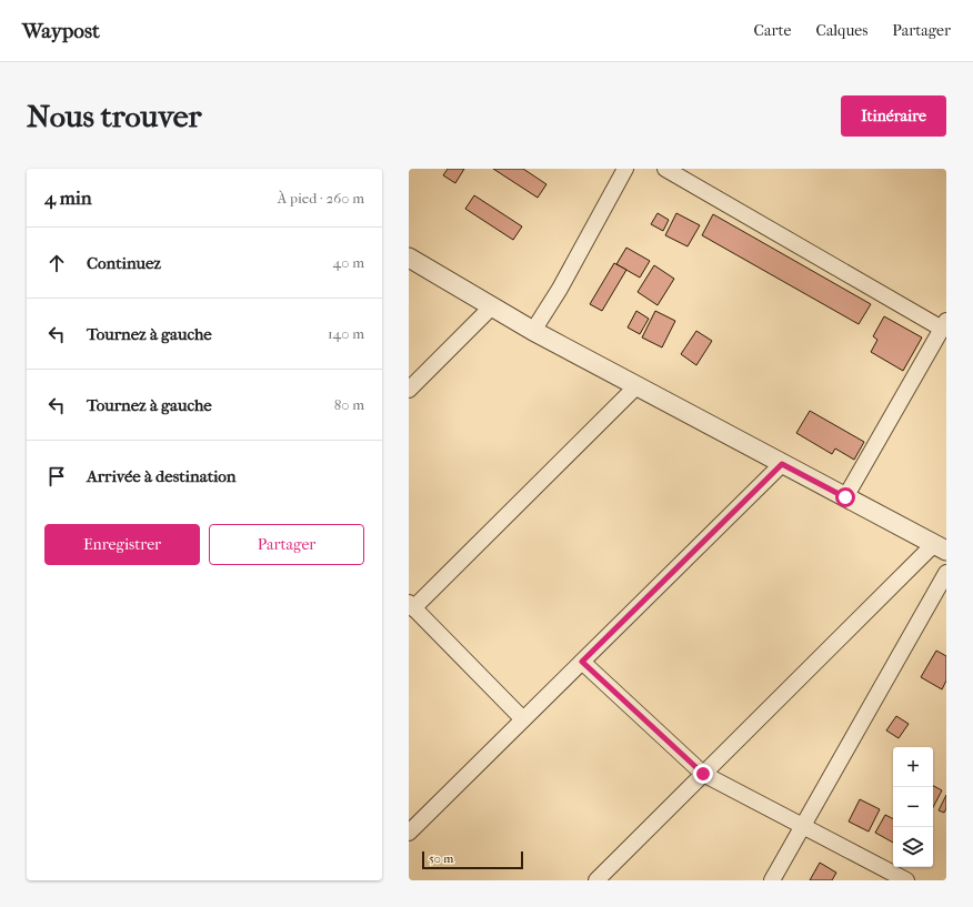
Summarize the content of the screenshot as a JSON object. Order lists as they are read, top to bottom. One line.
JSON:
{"scale_bar":"50 m","page":{"header":"Waypost","nav":["Carte","Calques","Partager"],"buttons":["Itinéraire",["Enregistrer","Partager"]],"title":"Nous trouver","heading":["4 min","À pied · 260 m"],"list":[["Continuez","40 m"],["Tournez à gauche","140 m"],["Tournez à gauche","80 m"],"Arrivée à destination"],"map_buttons":["+","−"],"scale":"50 m"}}
